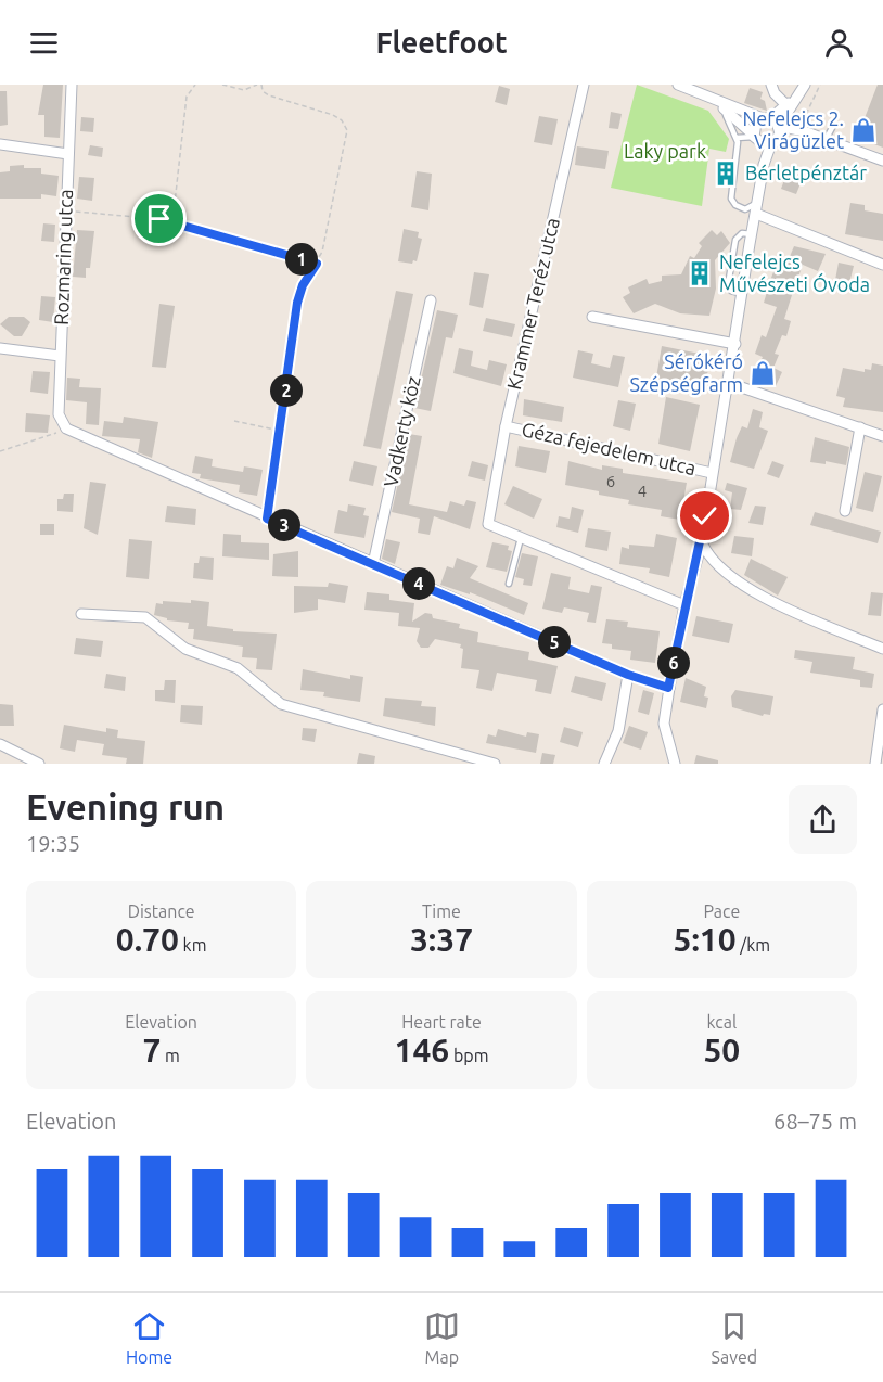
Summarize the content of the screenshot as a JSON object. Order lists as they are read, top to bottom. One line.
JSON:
{"streets":{"street":["Rozmaring utca","Krammer Teréz utca","Vadkerty köz","Géza fejedelem utca"]},"crossings":[["Krammer Teréz utca","Géza fejedelem utca"]],"parks":["Laky park"],"places":{"shop":["Nefelejcs 2. Virágüzlet","Sérókéró Szépségfarm"],"building":["Bérletpénztár","Nefelejcs Művészeti Óvoda"]},"house_numbers":["6","4"],"page":{"header":"Fleetfoot","pins":["1","2","3","4","5","6"],"heading":["Evening run","19:35"],"stats":[["Distance","0.70 km"],["Time","3:37"],["Pace","5:10 /km"],["Elevation","7 m"],["Heart rate","146 bpm"],["kcal","50"]],"chart":["Elevation","68–75 m"],"tabs":["Home","Map","Saved"]}}
